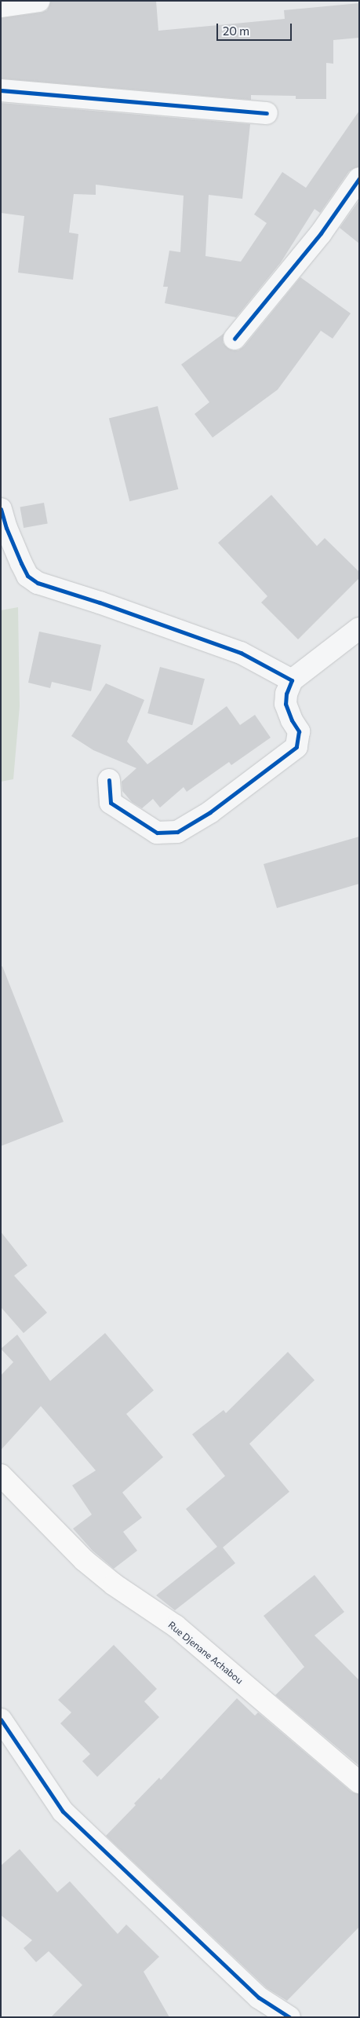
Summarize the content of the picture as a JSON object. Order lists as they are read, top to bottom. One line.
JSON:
{"streets":{"main road":["Rue Djenane Achabou"]},"scale_bar":"20 m"}
